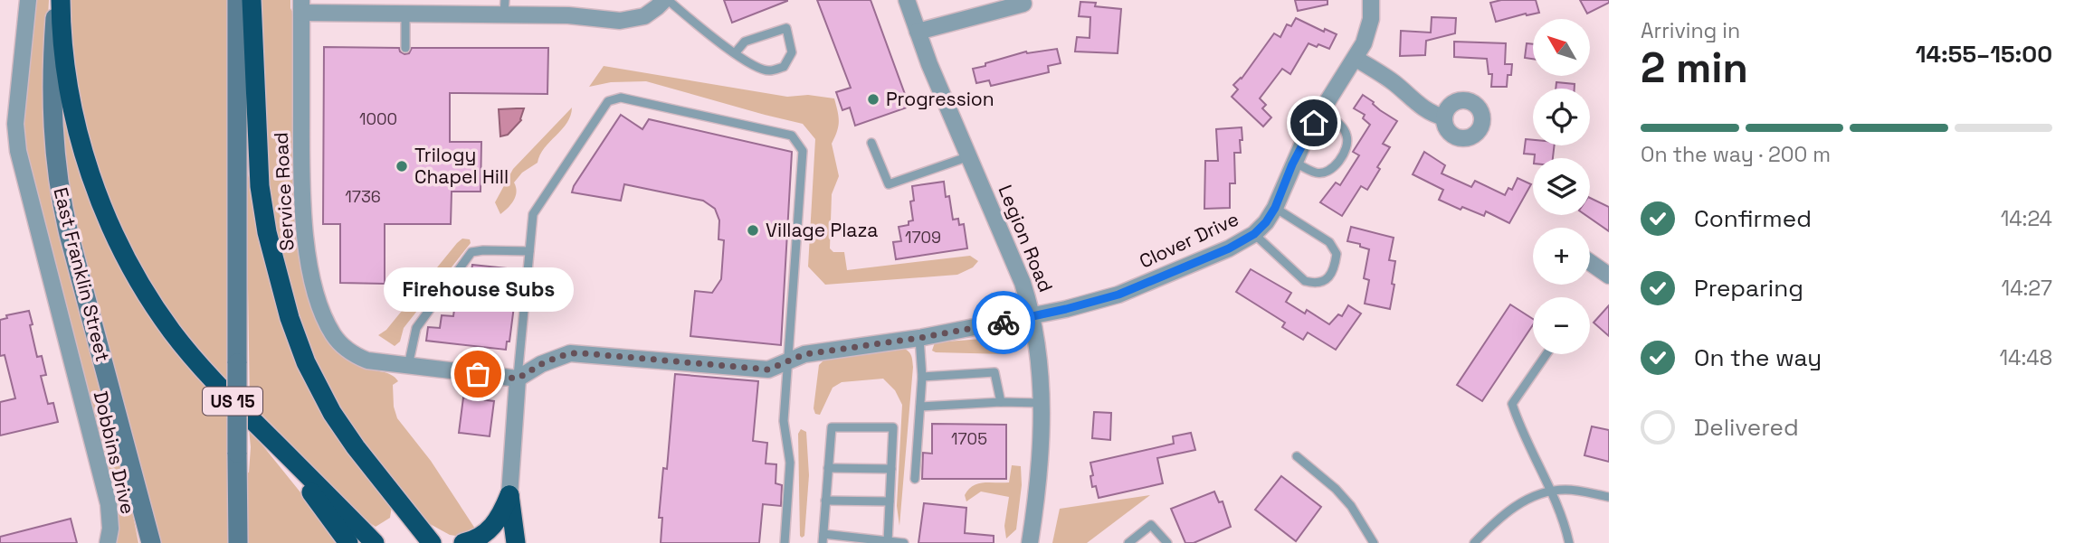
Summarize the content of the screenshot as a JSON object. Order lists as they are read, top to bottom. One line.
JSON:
{"streets":{"highway":["US 15"],"main road":["East Franklin Street"],"street":["Service Road","Legion Road","Clover Drive","Dobbins Drive"]},"crossings":[["Service Road","Clover Drive"],["Legion Road","Clover Drive"],["East Franklin Street","US 15"]],"places":["Progression","Trilogy Chapel Hill","Village Plaza","Firehouse Subs"],"house_numbers":["1000","1736","1709","1705"],"north":"top left","page":{"heading":["2 min","Arriving in","14:55–15:00"],"map_buttons":["+","−"],"bar":"On the way · 200 m","list":[["Confirmed","14:24"],["Preparing","14:27"],["On the way","14:48"],"Delivered"],"bubble":"Firehouse Subs"}}
